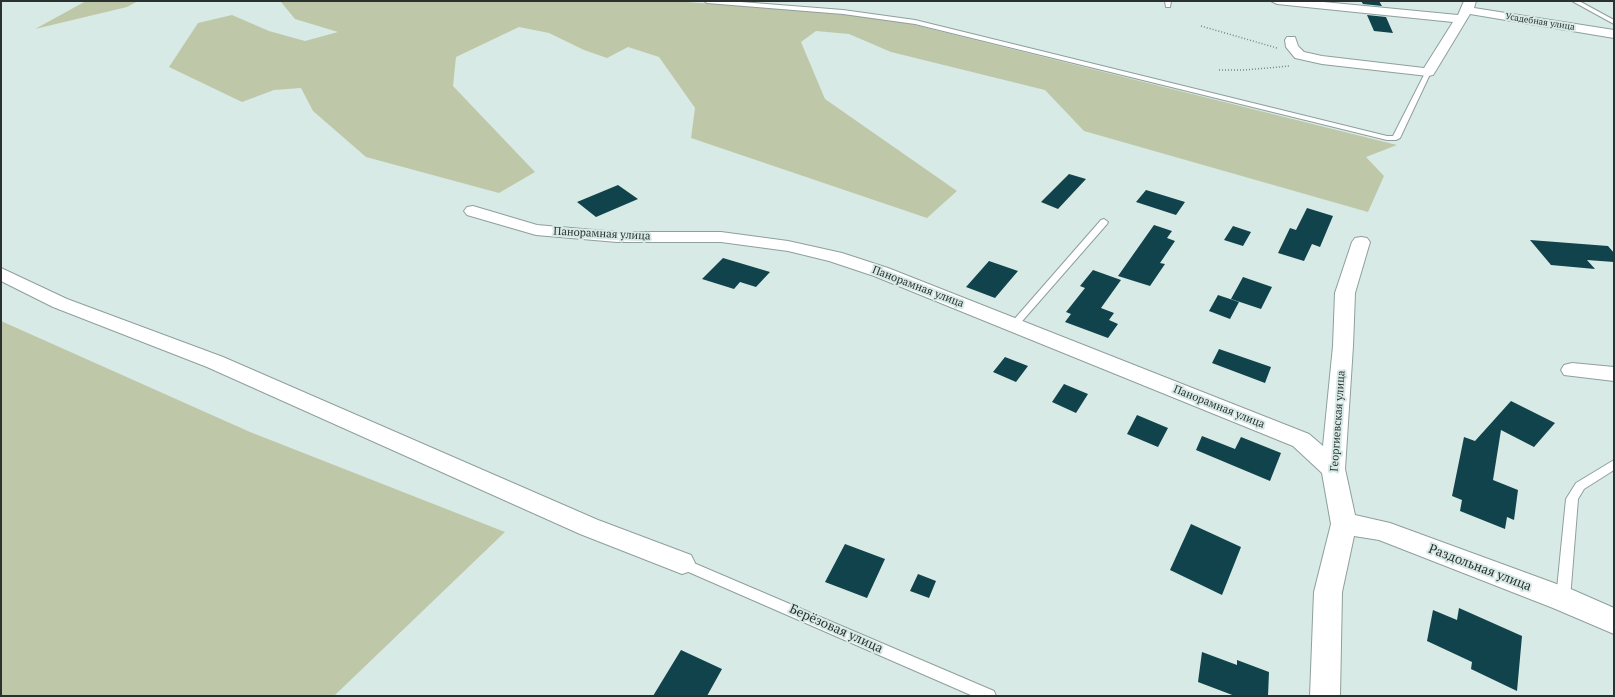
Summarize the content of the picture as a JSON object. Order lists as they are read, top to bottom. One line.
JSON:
{"streets":{"street":["Усадебная улица","Панорамная улица","Георгиевская улица","Раздольная улица"],"lane":["Берёзовая улица"]},"crossings":[["Панорамная улица","Георгиевская улица"],["Георгиевская улица","Раздольная улица"]]}
